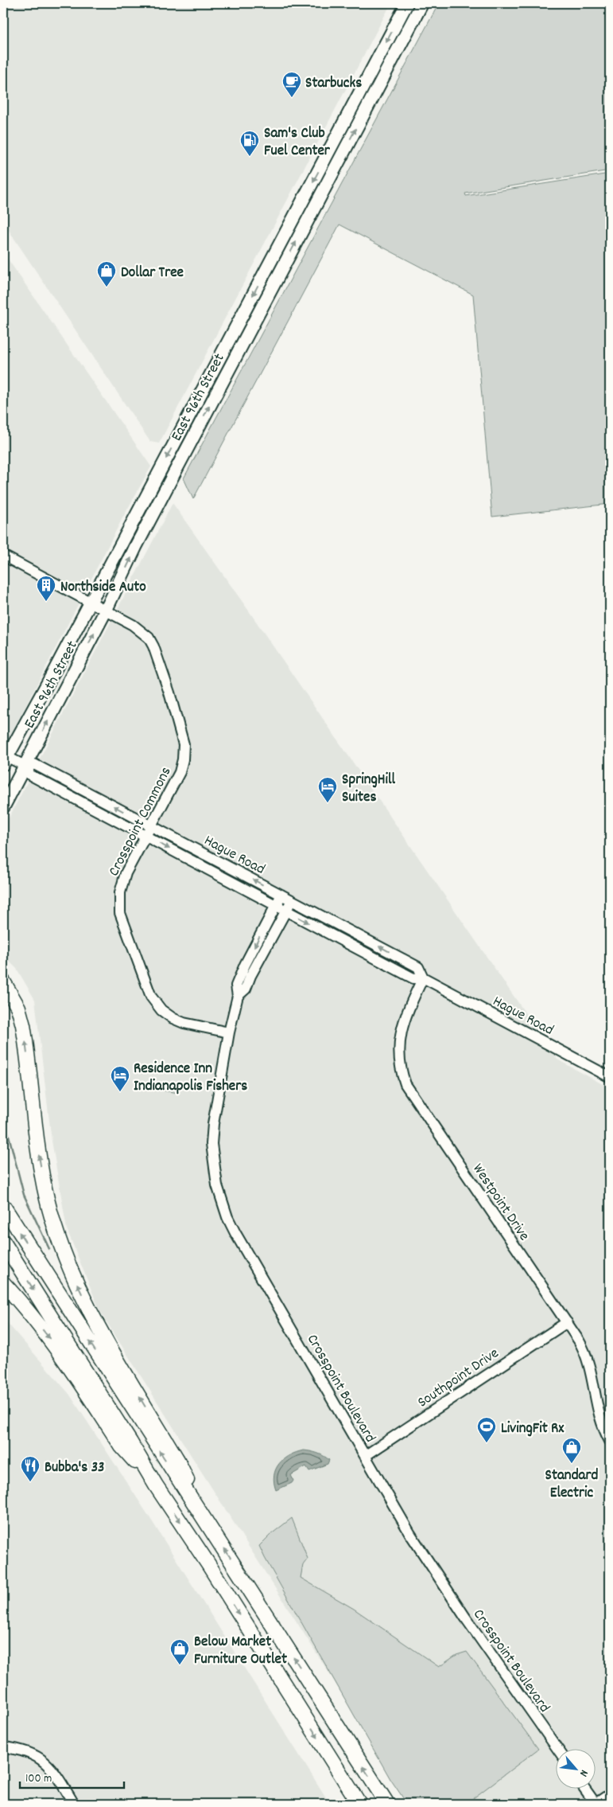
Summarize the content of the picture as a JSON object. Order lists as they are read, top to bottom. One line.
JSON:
{"streets":{"main road":["East 96th Street"],"street":["Crosspoint Commons","Hague Road","Westpoint Drive","Southpoint Drive","Crosspoint Boulevard"]},"crossings":[["East 96th Street","Crosspoint Commons"],["East 96th Street","Hague Road"],["Crosspoint Commons","Hague Road"],["Crosspoint Commons","Crosspoint Boulevard"],["Hague Road","Westpoint Drive"],["Hague Road","Crosspoint Boulevard"],["Westpoint Drive","Southpoint Drive"],["Southpoint Drive","Crosspoint Boulevard"]],"places":{"cafe":["Starbucks"],"fuel station":["Sam's Club Fuel Center"],"shop":["Dollar Tree","Standard Electric","Below Market Furniture Outlet"],"building":["Northside Auto"],"hotel":["SpringHill Suites","Residence Inn Indianapolis Fishers"],"sports":["LivingFit Rx"],"restaurant":["Bubba's 33"]},"scale_bar":"100 m","north":"bottom right"}
